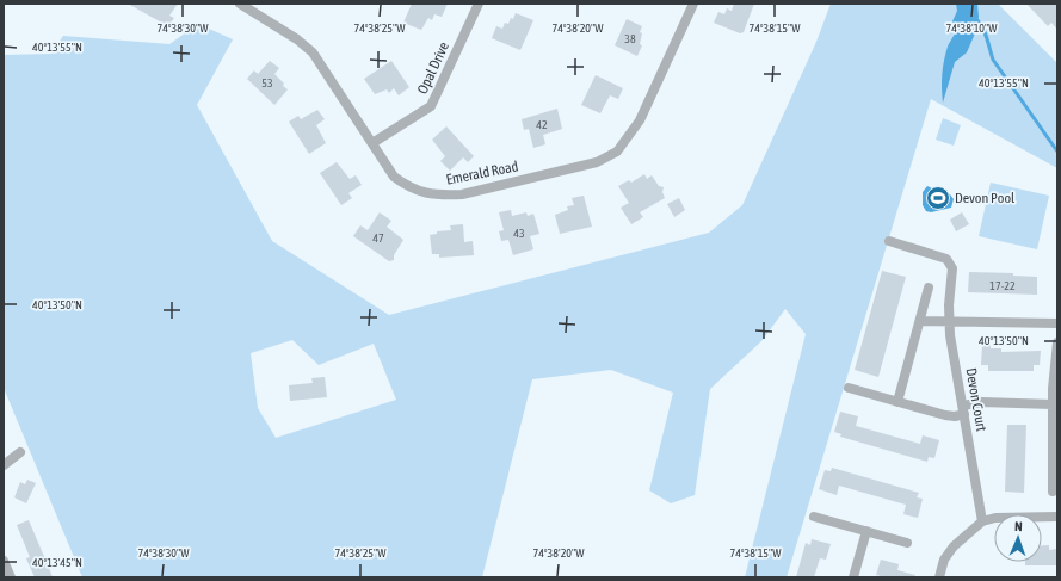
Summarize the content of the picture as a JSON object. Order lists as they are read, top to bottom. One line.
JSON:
{"streets":{"street":["Opal Drive","Emerald Road","Devon Court"]},"crossings":[["Opal Drive","Emerald Road"]],"places":{"sports":["Devon Pool"]},"house_numbers":["38","53","42","43","47","17-22"],"north":"top","coordinates":["74°38'30\"W","74°38'25\"W","74°38'20\"W","74°38'15\"W","74°38'10\"W","40°13'55\"N","40°13'50\"N","40°13'45\"N"]}
